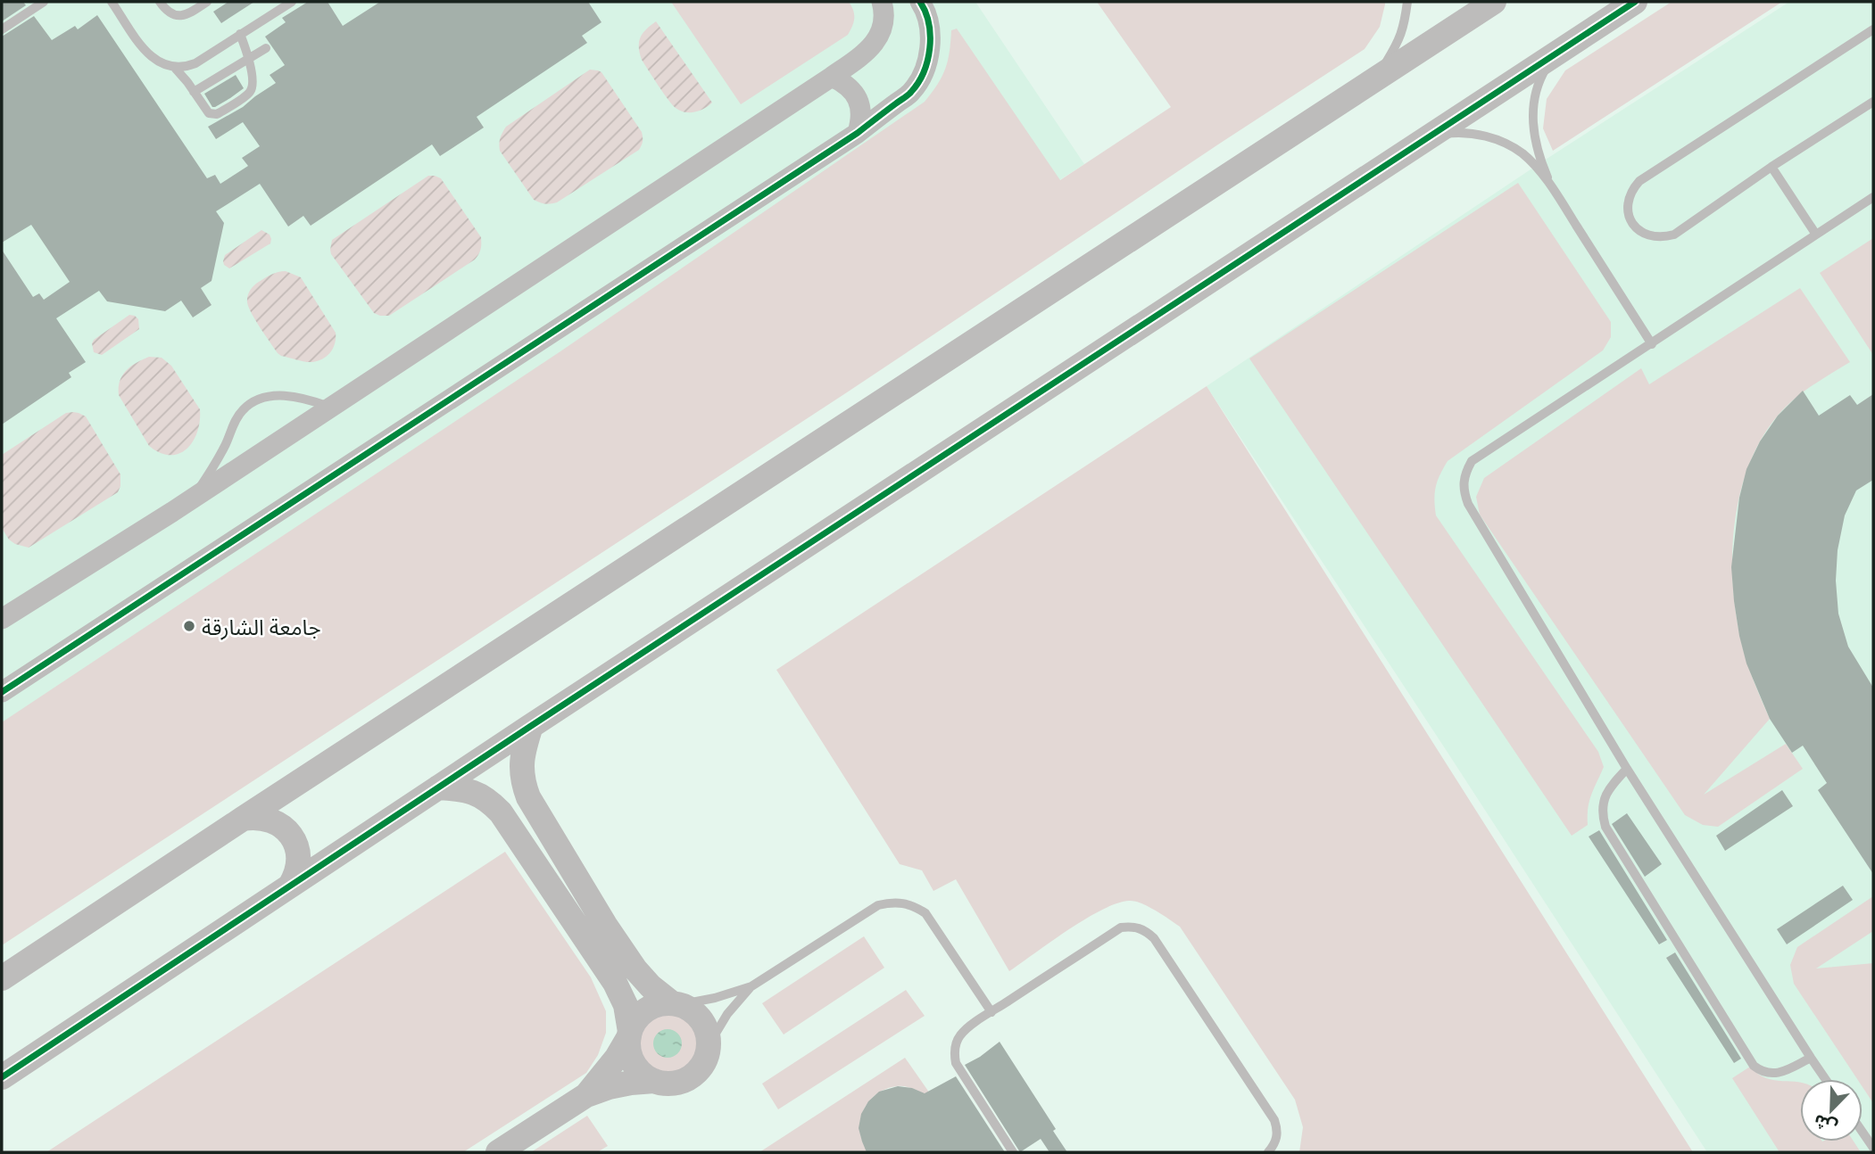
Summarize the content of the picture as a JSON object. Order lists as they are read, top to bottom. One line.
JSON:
{"places":["جامعة الشارقة"],"north":"bottom left"}
